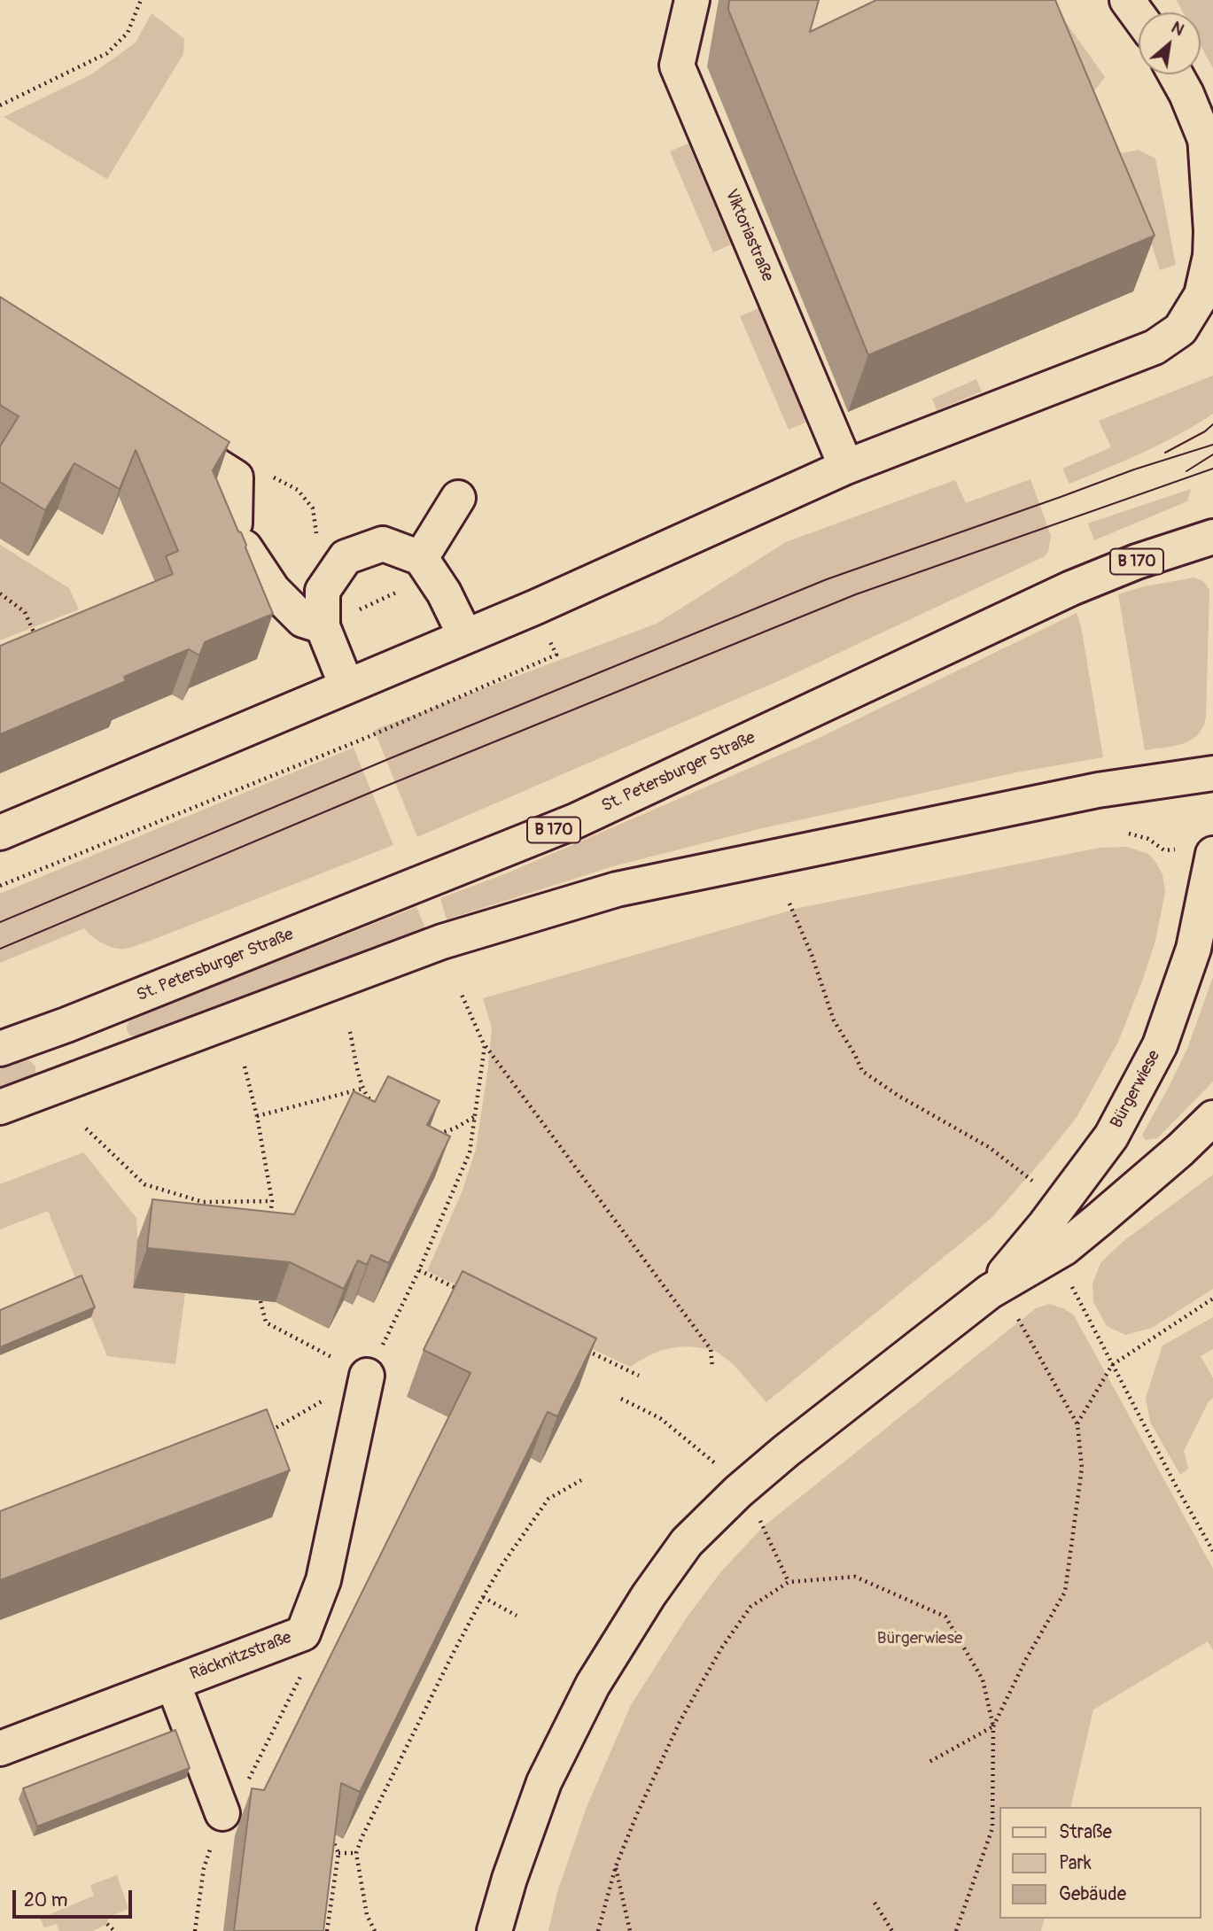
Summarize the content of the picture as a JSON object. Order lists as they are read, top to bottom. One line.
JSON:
{"streets":{"main road":["Viktoriastraße","B 170","St. Petersburger Straße","Bürgerwiese","Räcknitzstraße"]},"parks":["Bürgerwiese"],"legend":["Straße","Park","Gebäude"],"scale_bar":"20 m","north":"top right"}
